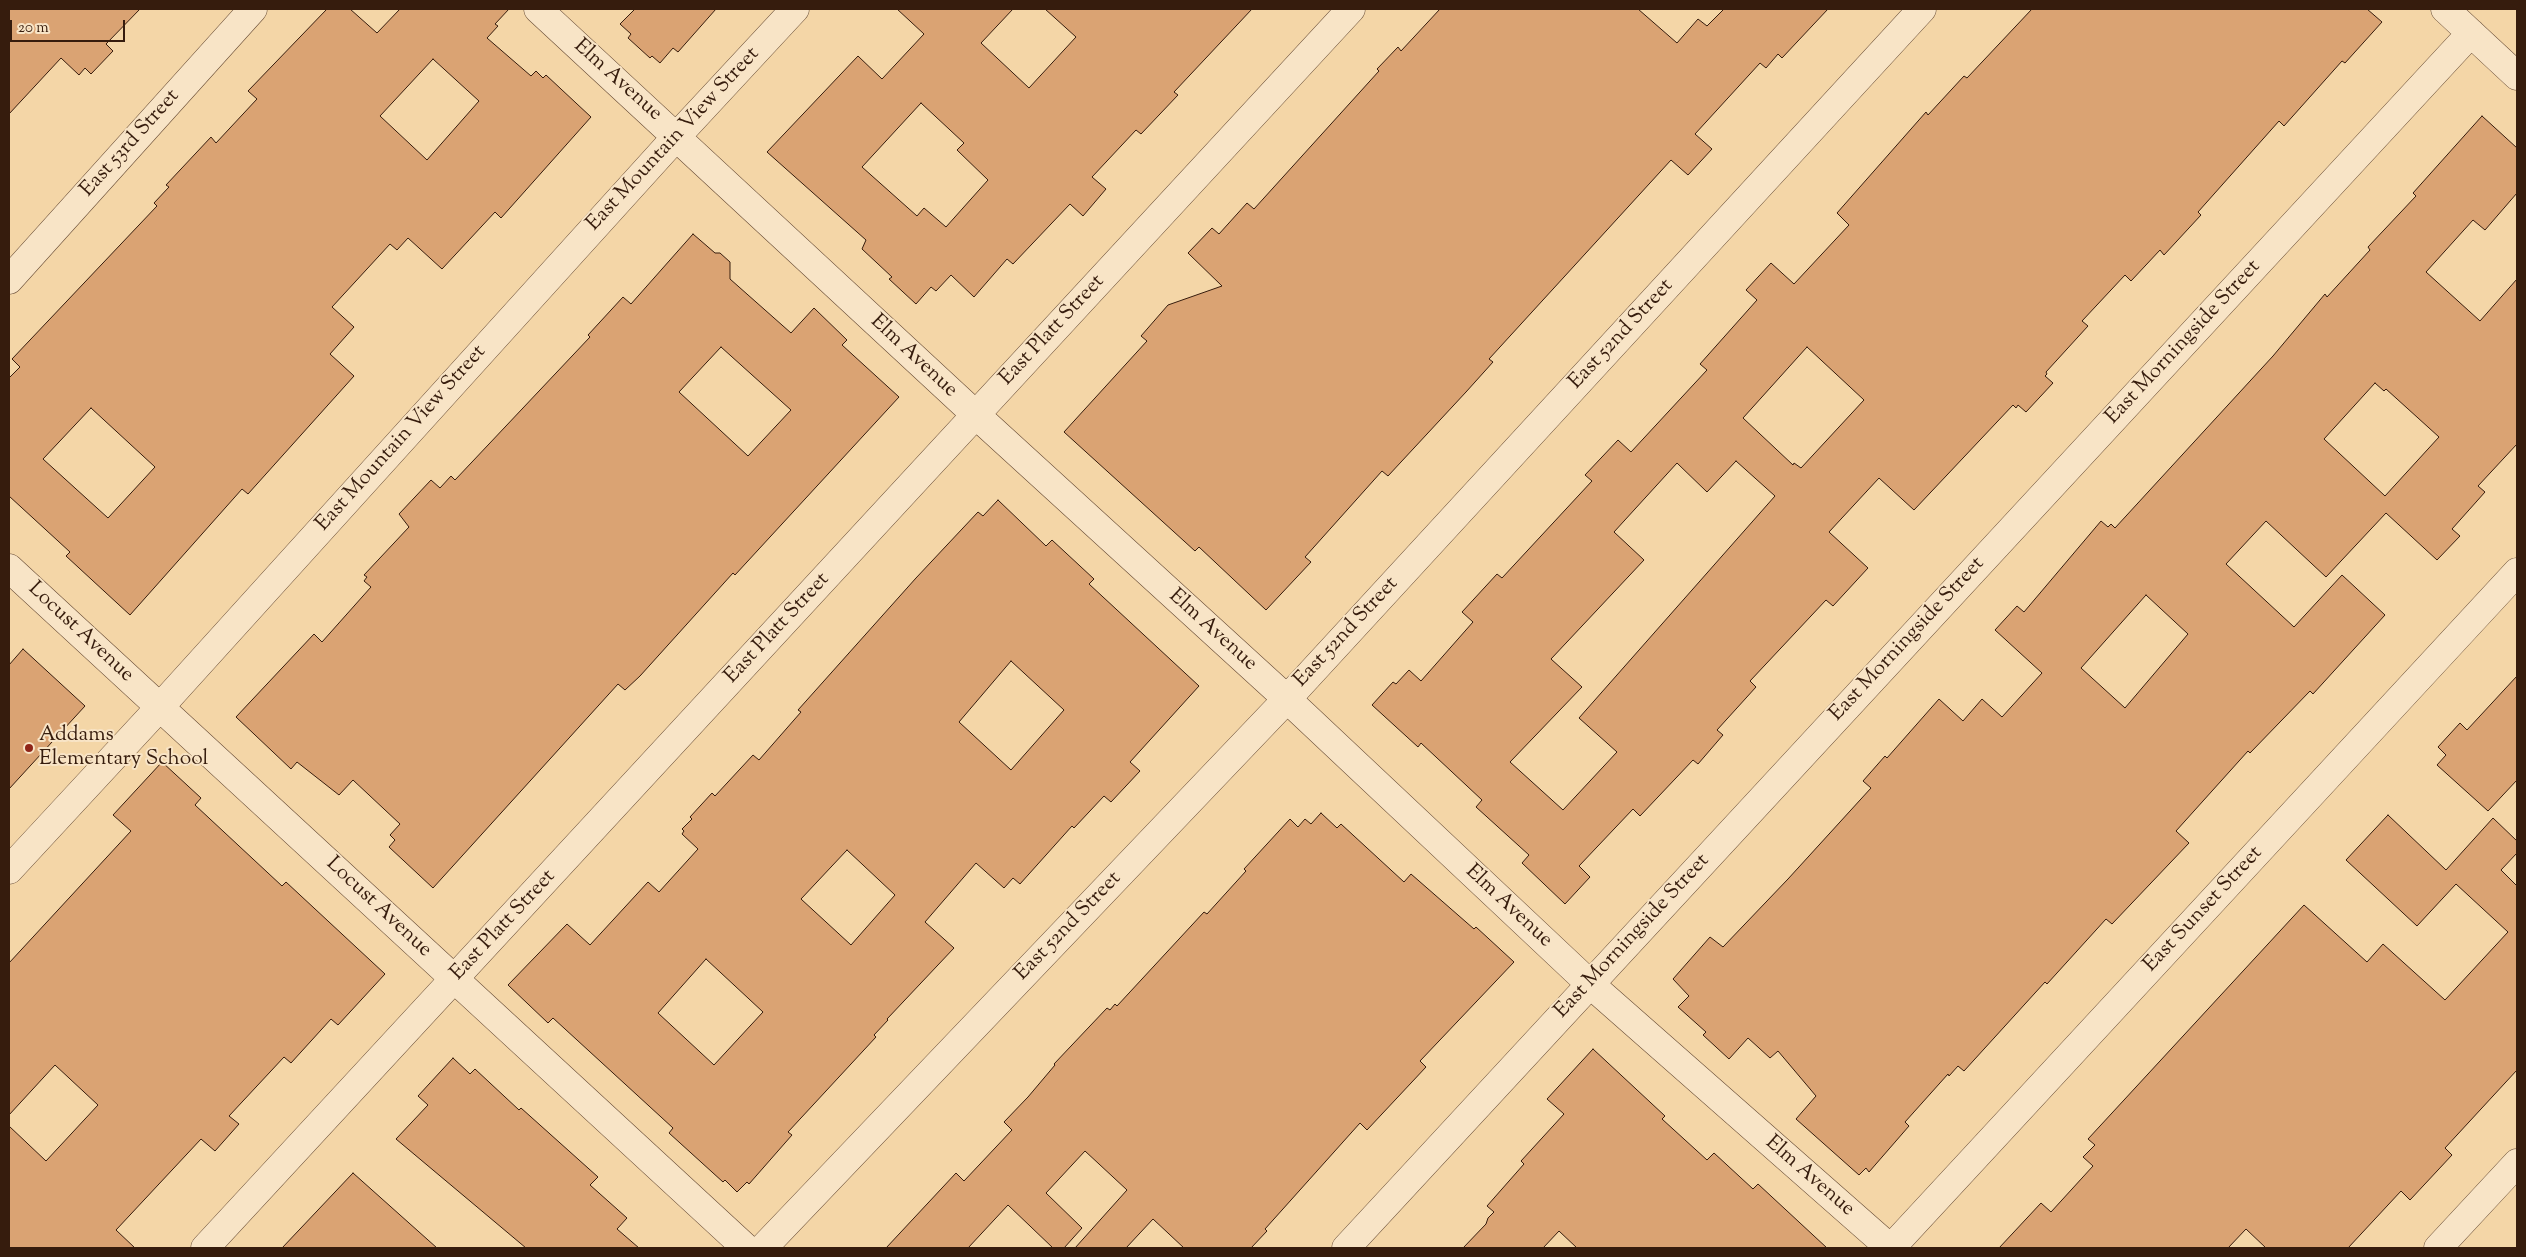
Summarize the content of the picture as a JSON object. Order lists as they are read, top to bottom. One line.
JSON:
{"streets":{"street":["Elm Avenue","East Mountain View Street","East 53rd Street","East Platt Street","East 52nd Street","East Morningside Street","Locust Avenue","East Sunset Street"]},"crossings":[["Elm Avenue","East Mountain View Street"],["Elm Avenue","East Platt Street"],["Elm Avenue","East 52nd Street"],["Elm Avenue","East Morningside Street"],["Elm Avenue","East Sunset Street"],["East Mountain View Street","Locust Avenue"],["East Platt Street","Locust Avenue"]],"places":["Addams Elementary School"],"scale_bar":"20 m"}
